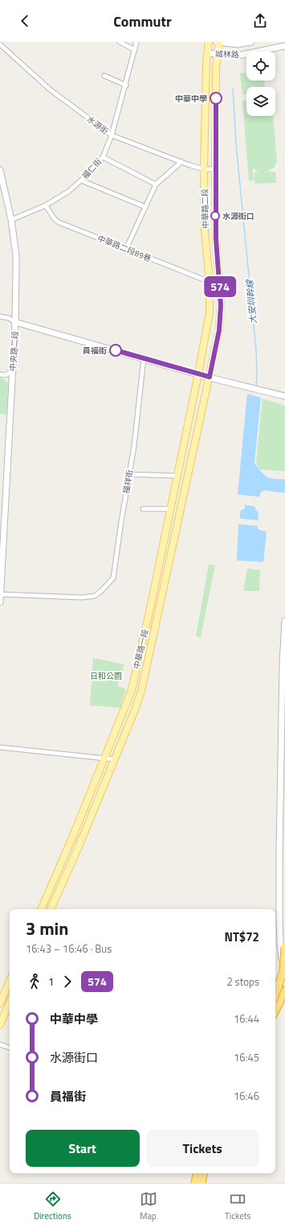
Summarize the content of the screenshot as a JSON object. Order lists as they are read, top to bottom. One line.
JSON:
{"streets":{"main road":["中華路二段","中華路一段"],"street":["城林路","水源街","福仁街","中華路二段89巷","中央路二段","福祥街"]},"crossings":[["城林路","中華路二段"],["水源街","福仁街"],["水源街","中華路二段"],["福仁街","中華路二段89巷"],["福仁街","中央路二段"],["中華路二段","中華路二段89巷"],["中華路二段","中華路一段"],["中央路二段","福祥街"]],"water":["大安圳幹線"],"parks":["日和公園"],"places":["中華中學","水源街口","員福街"],"lines":["bus line 574"],"page":{"header":"Commutr","on_map":"574","heading":["3 min","16:43 – 16:46 · Bus","NT$72"],"legs":["1","574","2 stops"],"list":[{"name":"中華中學","value":"16:44"},{"name":"水源街口","value":"16:45"},{"name":"員福街","value":"16:46"}],"buttons":["Start","Tickets"],"tabs":["Directions","Map","Tickets"]}}
